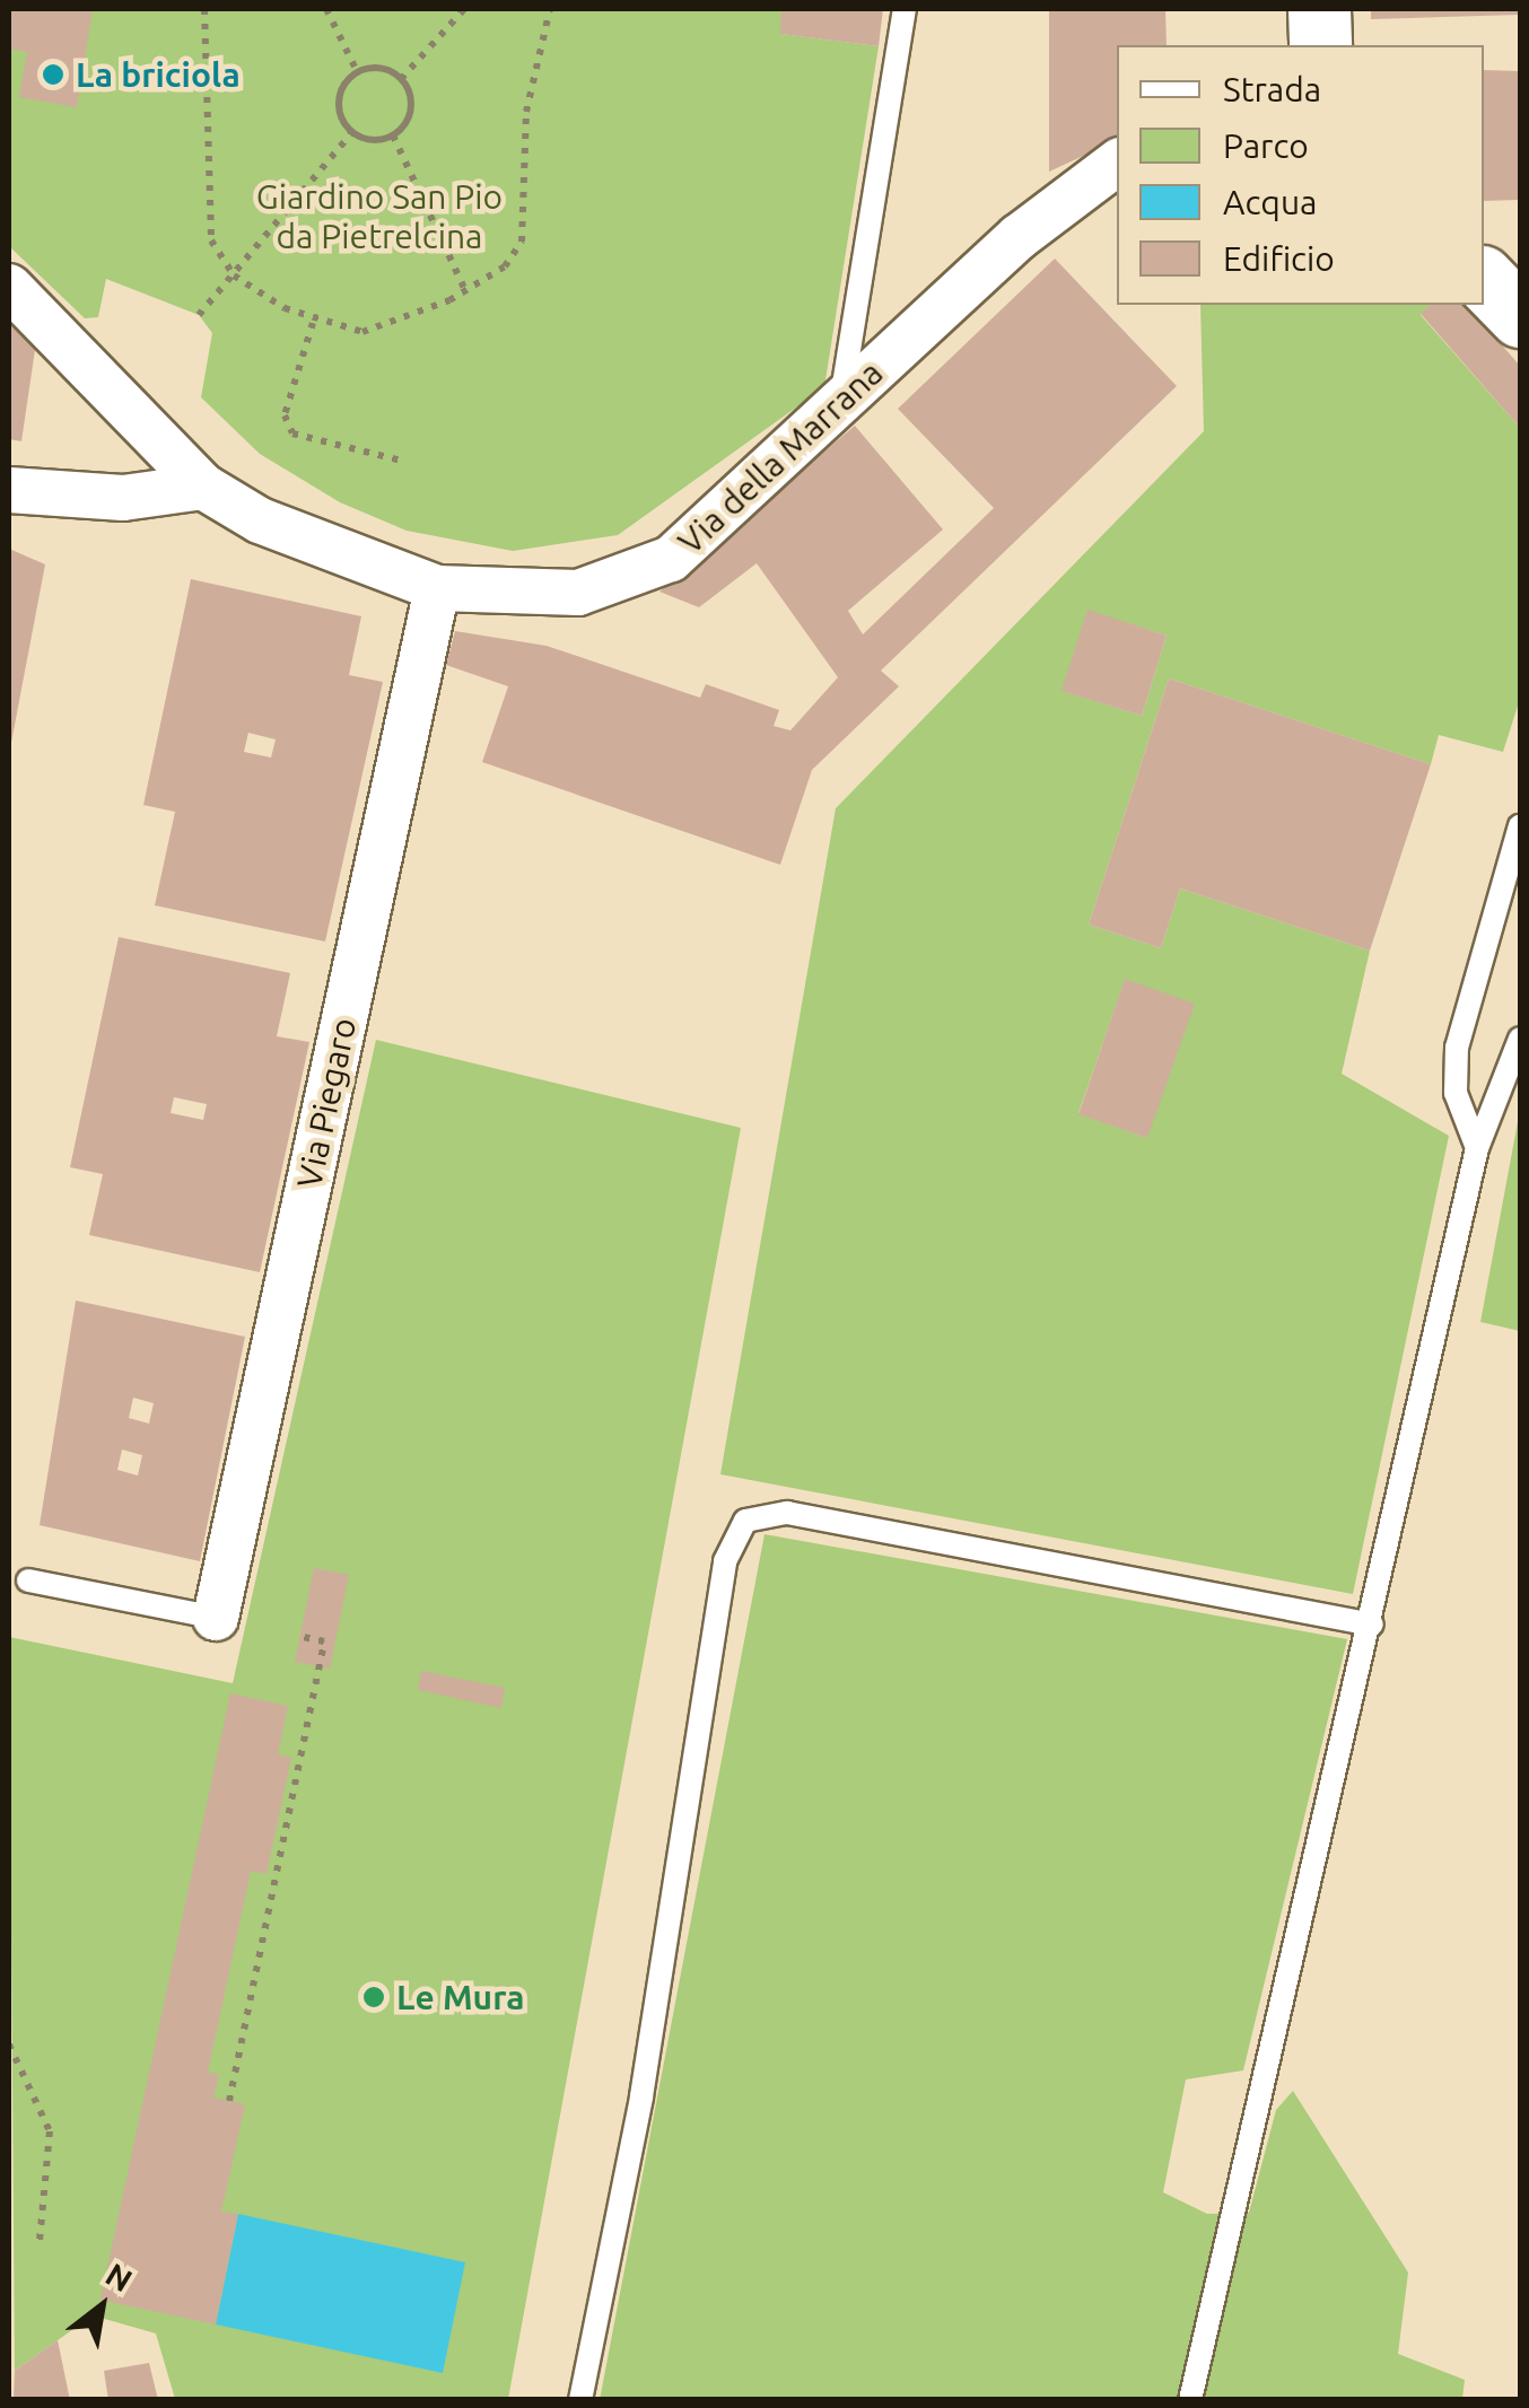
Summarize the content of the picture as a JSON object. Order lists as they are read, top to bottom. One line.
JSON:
{"streets":{"street":["Via della Marrana","Via Piegaro"]},"crossings":[["Via della Marrana","Via Piegaro"]],"parks":["Giardino San Pio da Pietrelcina"],"places":["La briciola","Le Mura"],"legend":["Strada","Parco","Acqua","Edificio"],"north":"top right"}
